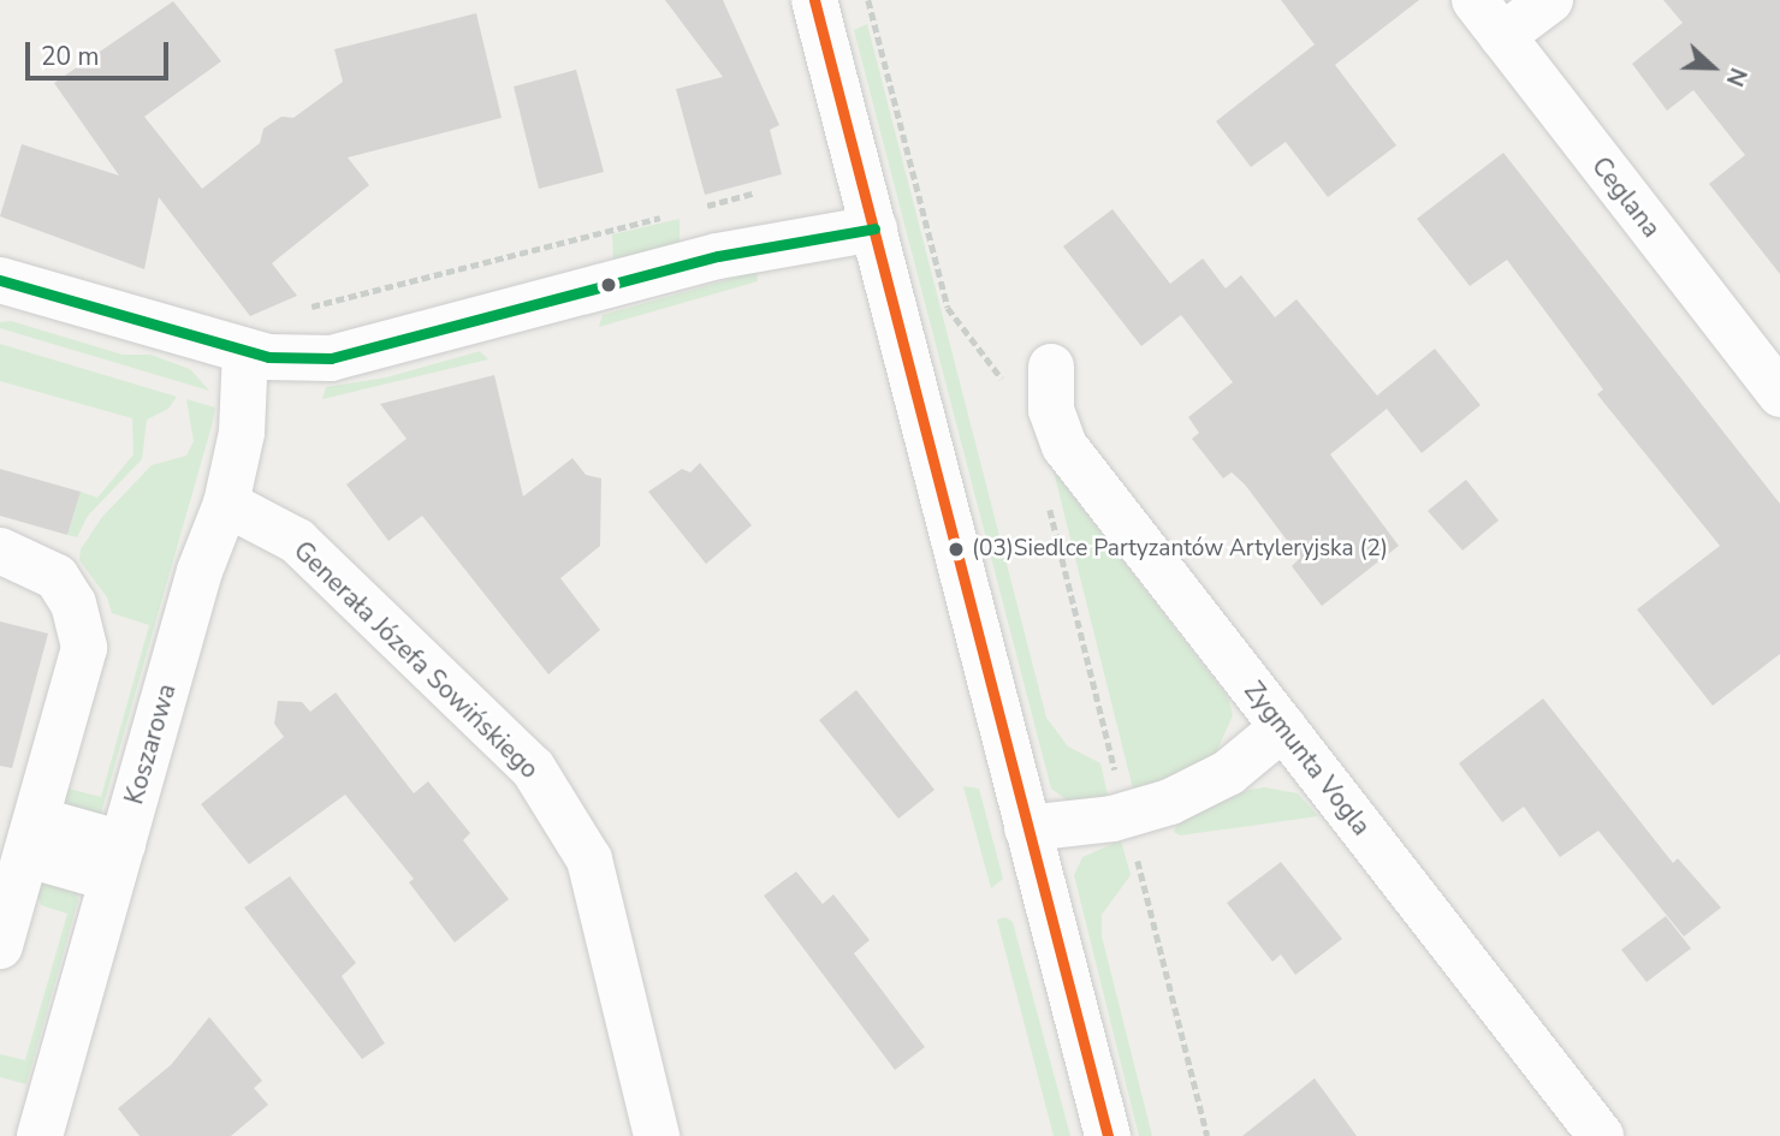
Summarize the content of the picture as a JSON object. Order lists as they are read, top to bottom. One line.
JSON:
{"streets":{"street":["Ceglana","Generała Józefa Sowińskiego","Koszarowa","Zygmunta Vogla"]},"crossings":[["Generała Józefa Sowińskiego","Koszarowa"]],"places":["(03)Siedlce Partyzantów Artyleryjska (2)"],"scale_bar":"20 m","north":"right"}
